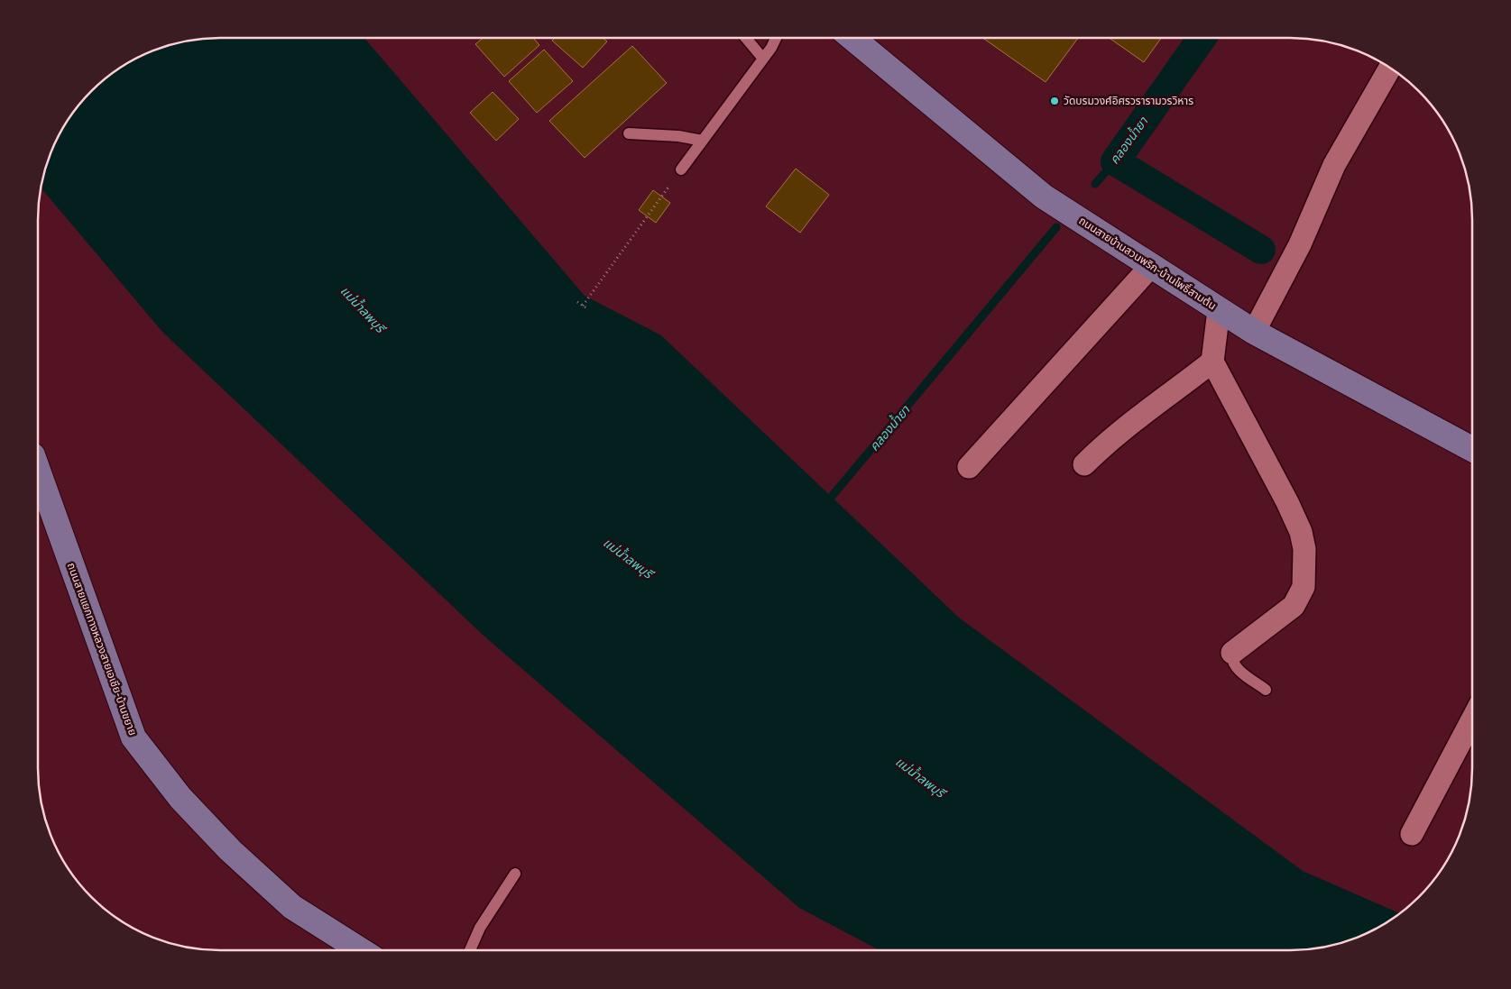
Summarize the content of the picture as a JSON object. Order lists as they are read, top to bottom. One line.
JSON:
{"streets":{"street":["ถนนสายบ้านสวนพริก-บ้านโพธิ์สามต้น","ถนนสายแยกทางหลวงสายเอเชีย-บ้านขยาย"]},"water":["คลองน้ำยา","แม่น้ำลพบุรี"],"places":["วัดบรมวงศ์อิศรวรารามวรวิหาร"]}
